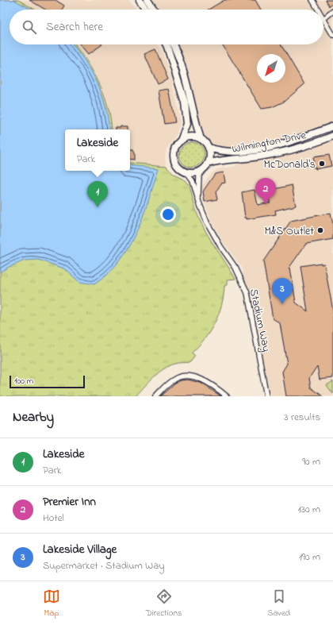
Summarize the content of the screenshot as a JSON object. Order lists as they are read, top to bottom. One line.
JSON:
{"streets":{"street":["Wilmington Drive","Stadium Way"]},"crossings":[["Wilmington Drive","Stadium Way"]],"places":["McDonald's","M&S Outlet"],"scale_bar":"100 m","north":"bottom left","page":{"search":"Search here","popup":["Lakeside","Park"],"pins":["2","1","3"],"scale":"100 m","heading":["Nearby","3 results"],"list":[{"mark":"1","name":"Lakeside","note":"Park","value":"90 m"},{"mark":"2","name":"Premier Inn","note":"Hotel","value":"130 m"},{"mark":"3","name":"Lakeside Village","note":"Supermarket · Stadium Way","value":"190 m"}],"nav":["Map","Directions","Saved"]}}
